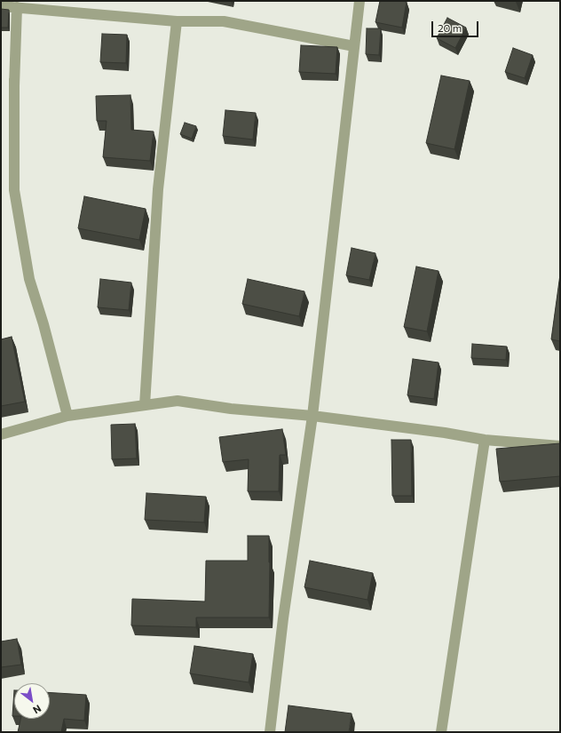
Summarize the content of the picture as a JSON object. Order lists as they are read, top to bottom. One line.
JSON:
{"scale_bar":"20 m","north":"bottom right"}
